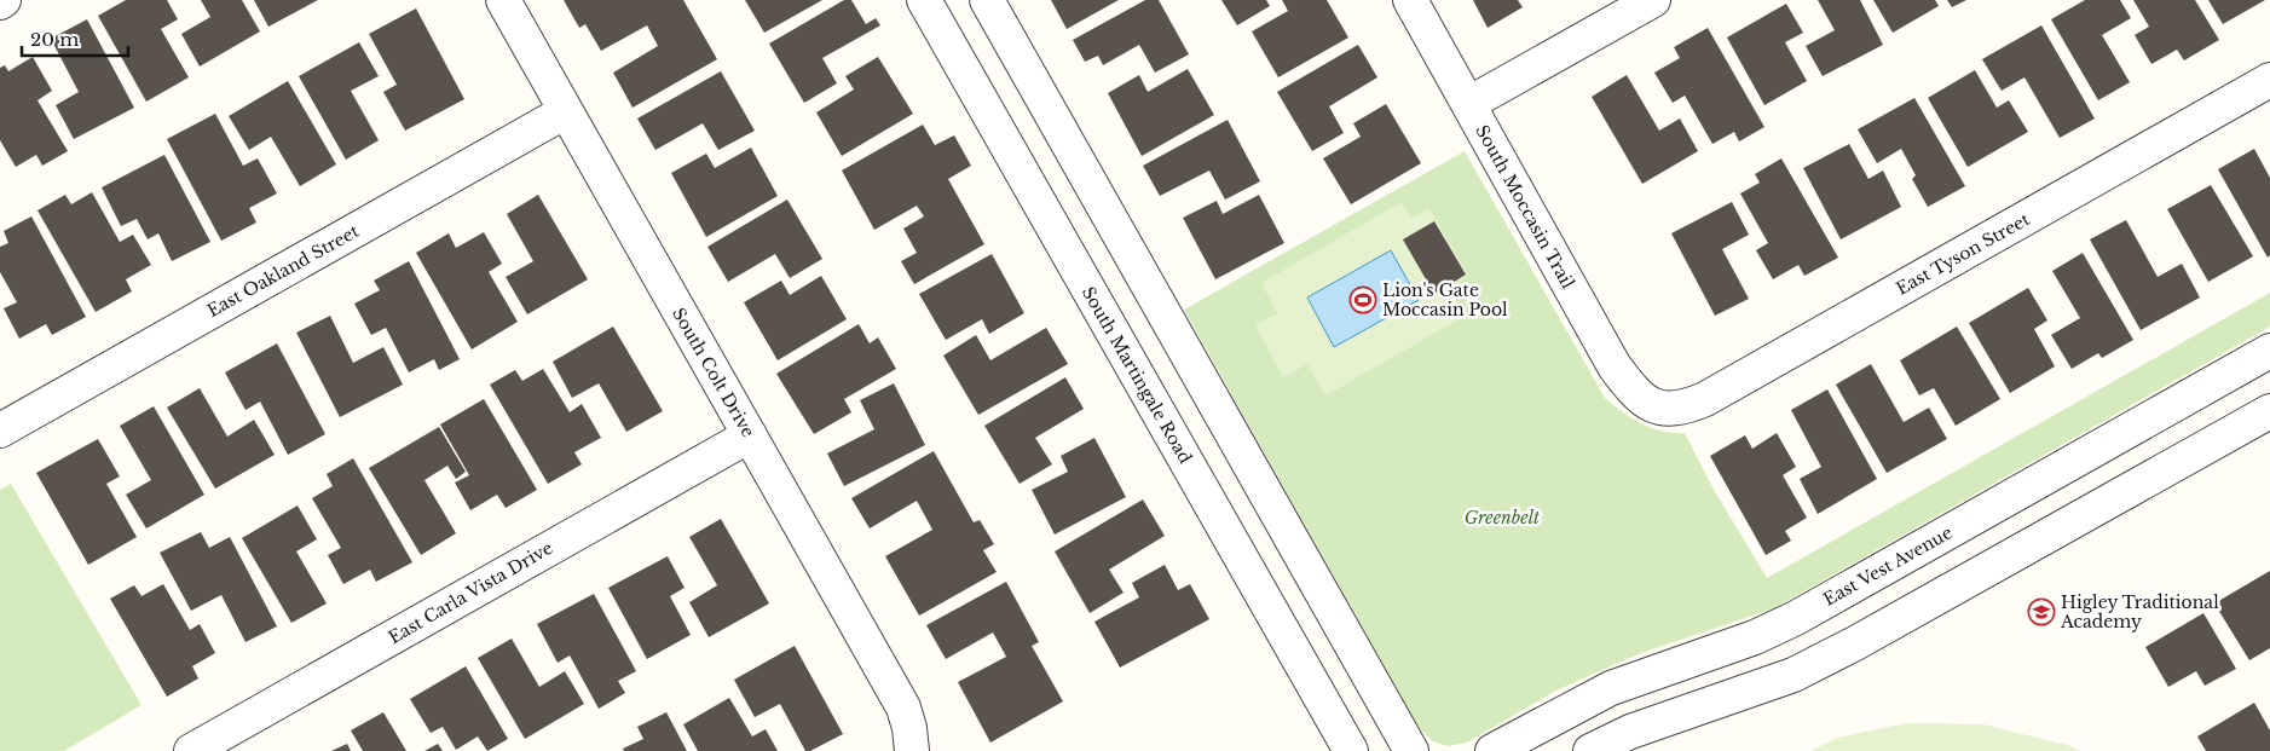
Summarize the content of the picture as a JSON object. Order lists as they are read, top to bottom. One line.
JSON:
{"streets":{"street":["South Moccasin Trail","East Tyson Street","East Oakland Street","South Colt Drive","South Martingale Road","East Vest Avenue","East Carla Vista Drive"]},"crossings":[["South Moccasin Trail","East Tyson Street"],["East Oakland Street","South Colt Drive"],["South Colt Drive","East Carla Vista Drive"]],"parks":["Greenbelt"],"places":{"sports":["Lion's Gate Moccasin Pool"],"school or university":["Higley Traditional Academy"]},"scale_bar":"20 m"}
